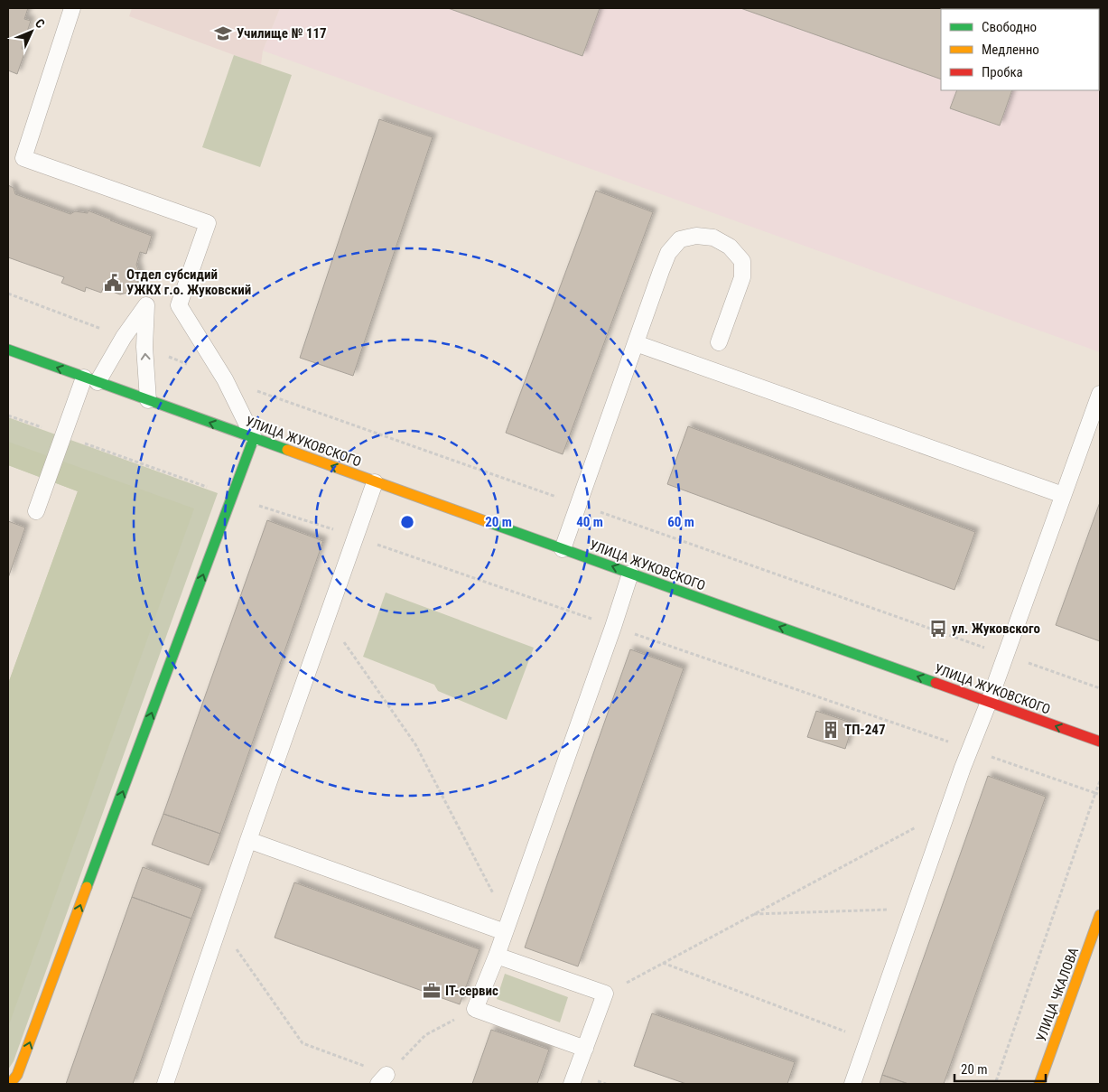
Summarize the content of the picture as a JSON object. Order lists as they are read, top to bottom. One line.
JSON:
{"streets":{"main road":["УЛИЦА ЖУКОВСКОГО","УЛИЦА ЧКАЛОВА"]},"one_way":["УЛИЦА ЖУКОВСКОГО"],"places":{"school or university":["Училище № 117"],"public building":["Отдел субсидий УЖКХ г.о. Жуковский"],"bus stop":["ул. Жуковского"],"building":["ТП-247"],"office":["IT-сервис"]},"legend":["Свободно","Медленно","Пробка"],"scale_bar":"20 m","north":"top right","rings":["20 m","40 m","60 m"]}
